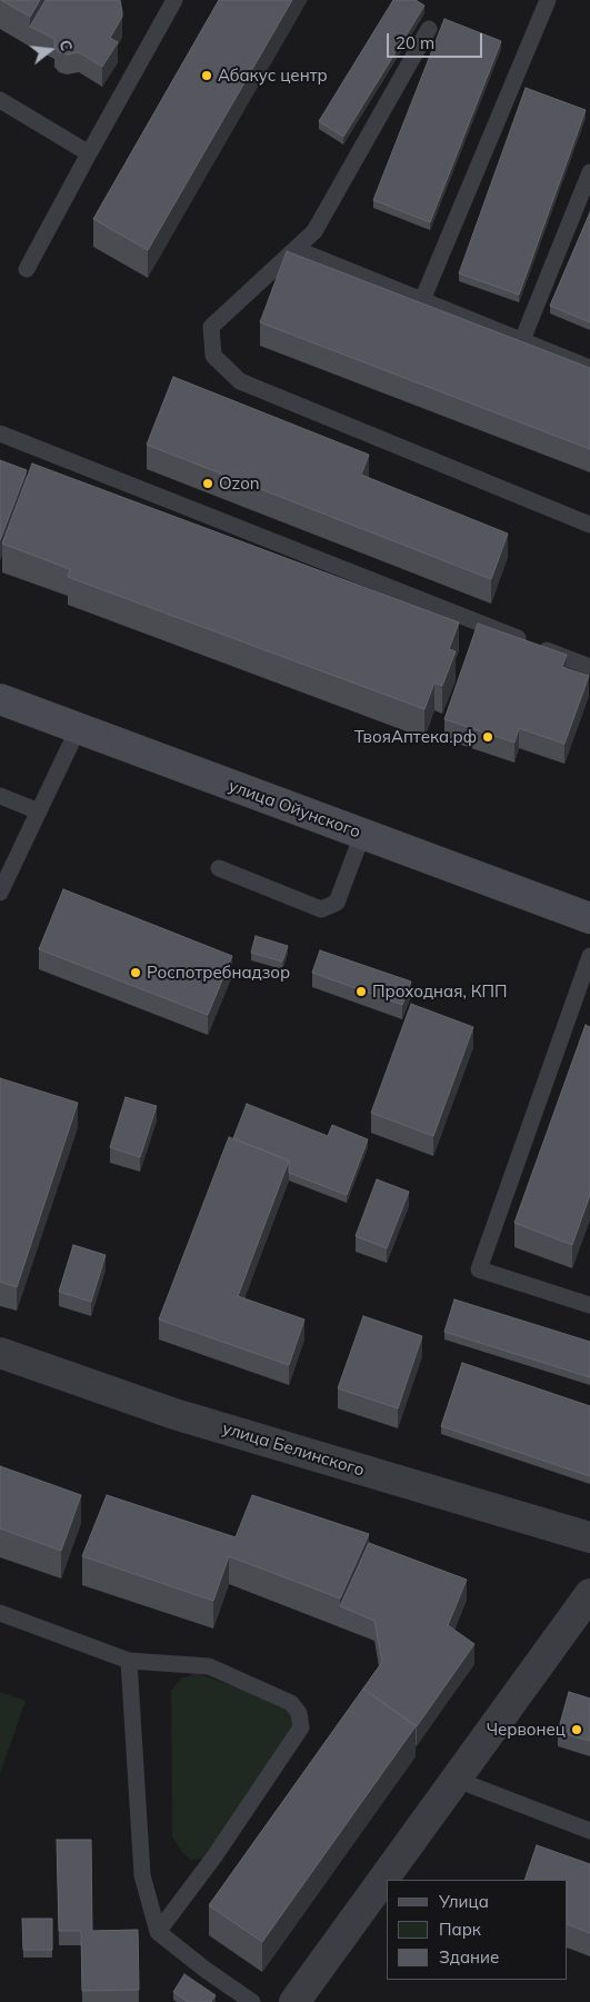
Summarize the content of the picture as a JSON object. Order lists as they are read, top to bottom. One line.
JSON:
{"streets":{"main road":["улица Ойунского"],"street":["улица Белинского"]},"places":["Абакус центр","Ozon","ТвояАптека.рф","Роспотребнадзор","Проходная, КПП","Червонец"],"legend":["Улица","Парк","Здание"],"scale_bar":"20 m","north":"right"}
